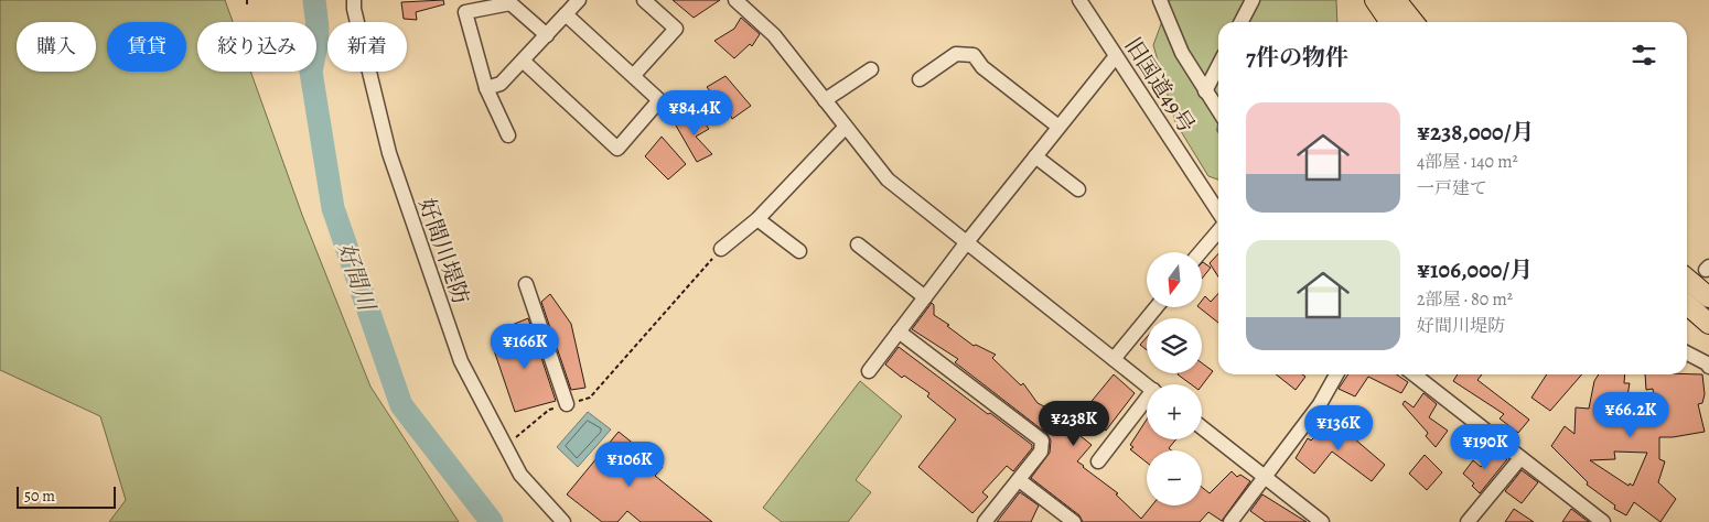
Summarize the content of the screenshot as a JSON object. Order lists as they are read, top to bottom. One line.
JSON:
{"streets":{"street":["旧国道49号","好間川堤防"]},"water":["好間川"],"scale_bar":"50 m","north":"bottom","page":{"chip":["購入","賃貸","絞り込み","新着"],"heading":"7件の物件","list":[{"name":"¥238,000/月","note":"4部屋 · 140 m² · 一戸建て"},{"name":"¥106,000/月","note":"2部屋 · 80 m² · 好間川堤防"}],"price":["¥84.4K","¥166K","¥66.2K","¥238K","¥136K","¥190K","¥106K"],"map_buttons":["+","−"],"scale":"50 m"}}
